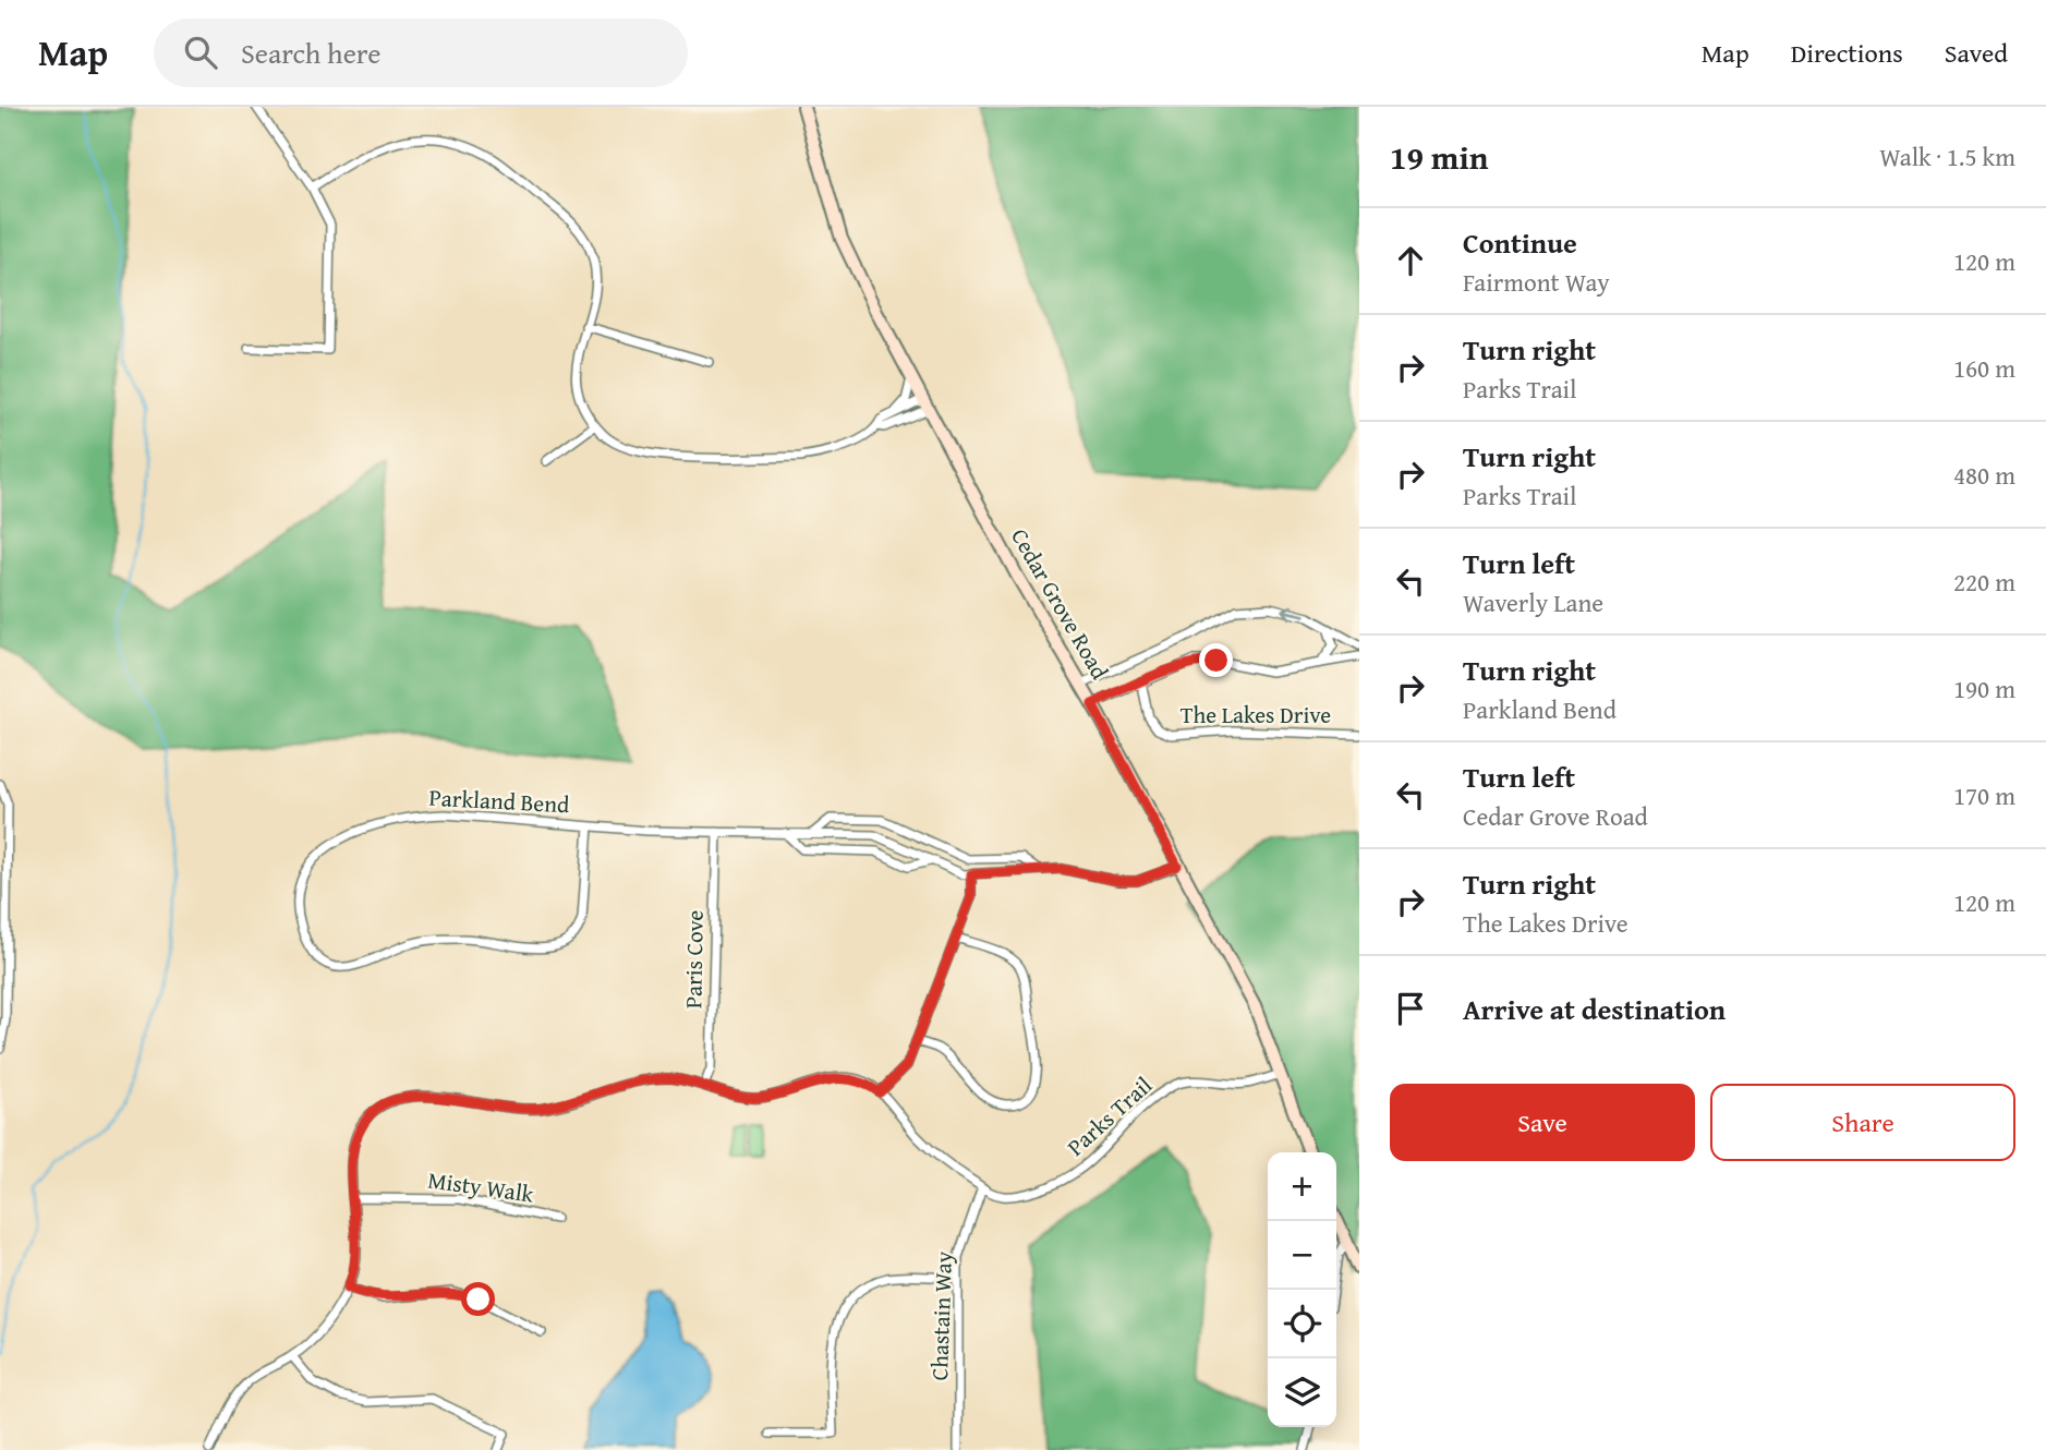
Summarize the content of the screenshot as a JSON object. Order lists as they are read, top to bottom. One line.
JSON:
{"streets":{"main road":["Cedar Grove Road"],"street":["The Lakes Drive","Parkland Bend","Paris Cove","Parks Trail","Misty Walk","Chastain Way"]},"crossings":[["Cedar Grove Road","The Lakes Drive"],["Cedar Grove Road","Parkland Bend"],["Cedar Grove Road","Parks Trail"],["Parkland Bend","Paris Cove"],["Paris Cove","Parks Trail"],["Parks Trail","Misty Walk"],["Parks Trail","Chastain Way"]],"page":{"header":"Map","search":"Search here","nav":["Map","Directions","Saved"],"heading":["19 min","Walk · 1.5 km"],"list":[["Continue","Fairmont Way","120 m"],["Turn right","Parks Trail","160 m"],["Turn right","Parks Trail","480 m"],["Turn left","Waverly Lane","220 m"],["Turn right","Parkland Bend","190 m"],["Turn left","Cedar Grove Road","170 m"],["Turn right","The Lakes Drive","120 m"],"Arrive at destination"],"buttons":["Save","Share"],"map_buttons":["+","−"]}}
